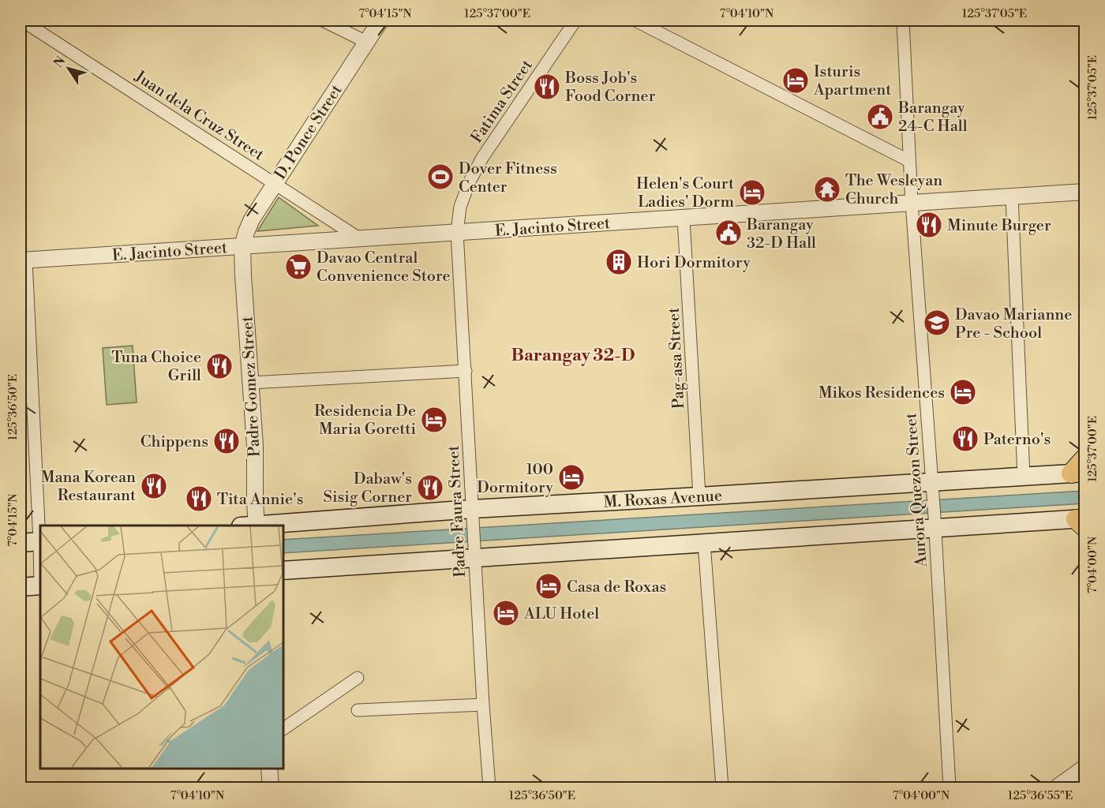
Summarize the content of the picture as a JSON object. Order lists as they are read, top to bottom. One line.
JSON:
{"streets":{"main road":["M. Roxas Avenue"],"street":["Fatima Street","Juan dela Cruz Street","D. Ponce Street","E. Jacinto Street","Pag-asa Street","Padre Gomez Street","Aurora Quezon Street","Padre Faura Street"]},"crossings":[["Fatima Street","E. Jacinto Street"],["Fatima Street","Padre Faura Street"],["Juan dela Cruz Street","D. Ponce Street"],["Juan dela Cruz Street","E. Jacinto Street"],["D. Ponce Street","E. Jacinto Street"],["D. Ponce Street","Padre Gomez Street"],["E. Jacinto Street","Pag-asa Street"],["E. Jacinto Street","Padre Gomez Street"],["E. Jacinto Street","Aurora Quezon Street"],["E. Jacinto Street","Padre Faura Street"],["Pag-asa Street","M. Roxas Avenue"],["Padre Gomez Street","M. Roxas Avenue"],["Aurora Quezon Street","M. Roxas Avenue"],["M. Roxas Avenue","Padre Faura Street"]],"districts":["Barangay 32-D"],"places":{"hotel":["Isturis Apartment","Helen's Court Ladies' Dorm","Mikos Residences","Residencia De Maria Goretti","100 Dormitory","Casa de Roxas","ALU Hotel"],"restaurant":["Boss Job's Food Corner","Minute Burger","Tuna Choice Grill","Paterno's","Chippens","Mana Korean Restaurant","Dabaw's Sisig Corner","Tita Annie's"],"public building":["Barangay 24-C Hall","Barangay 32-D Hall"],"sports":["Dover Fitness Center"],"temple":["The Wesleyan Church"],"building":["Hori Dormitory"],"supermarket":["Davao Central Convenience Store"],"school or university":["Davao Marianne Pre - School"]},"north":"top left","coordinates":["7°04'15\"N","125°37'00\"E","7°04'10\"N","125°37'05\"E","125°36'50\"E","7°04'00\"N","125°36'55\"E"]}
